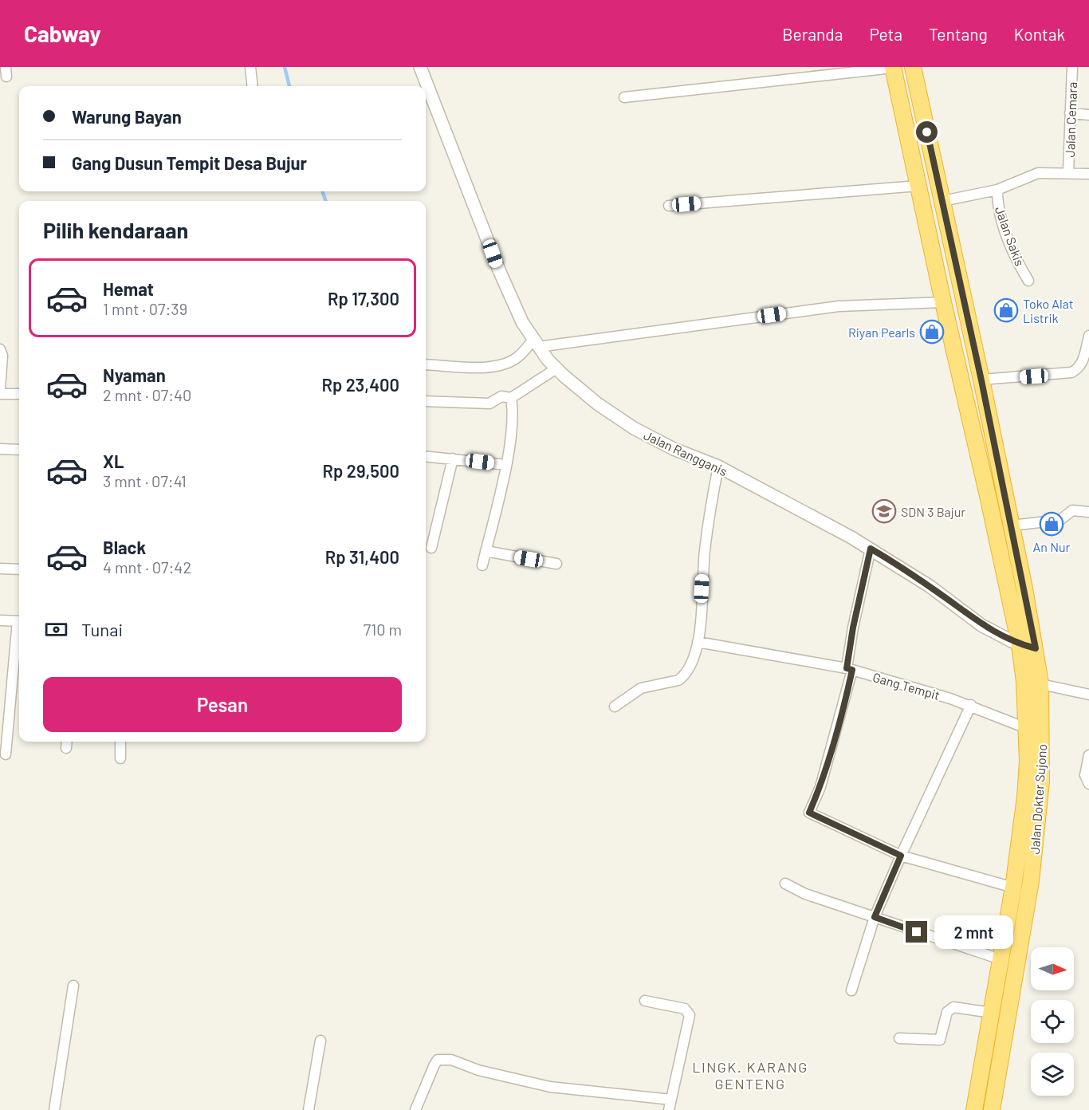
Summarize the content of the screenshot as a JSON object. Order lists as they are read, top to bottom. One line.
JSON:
{"streets":{"highway":["Jalan Dokter Sujono"],"street":["Jalan Cemara","Jalan Sakis","Jalan Rangganis","Gang Tempit"]},"crossings":[["Jalan Rangganis","Jalan Dokter Sujono"]],"districts":["LINGK. KARANG GENTENG"],"places":{"shop":["Toko Alat Listrik","Riyan Pearls","An Nur"],"school or university":["SDN 3 Bajur"]},"north":"right","page":{"header":"Cabway","nav":["Beranda","Peta","Tentang","Kontak"],"banner":["Warung Bayan","Gang Dusun Tempit Desa Bujur"],"heading":"Pilih kendaraan","list":[{"name":"Hemat","note":"1 mnt · 07:39","value":"Rp 17,300"},{"name":"Nyaman","note":"2 mnt · 07:40","value":"Rp 23,400"},{"name":"XL","note":"3 mnt · 07:41","value":"Rp 29,500"},{"name":"Black","note":"4 mnt · 07:42","value":"Rp 31,400"}],"pay":["Tunai","710 m"],"buttons":"Pesan","bubble":"2 mnt"}}
